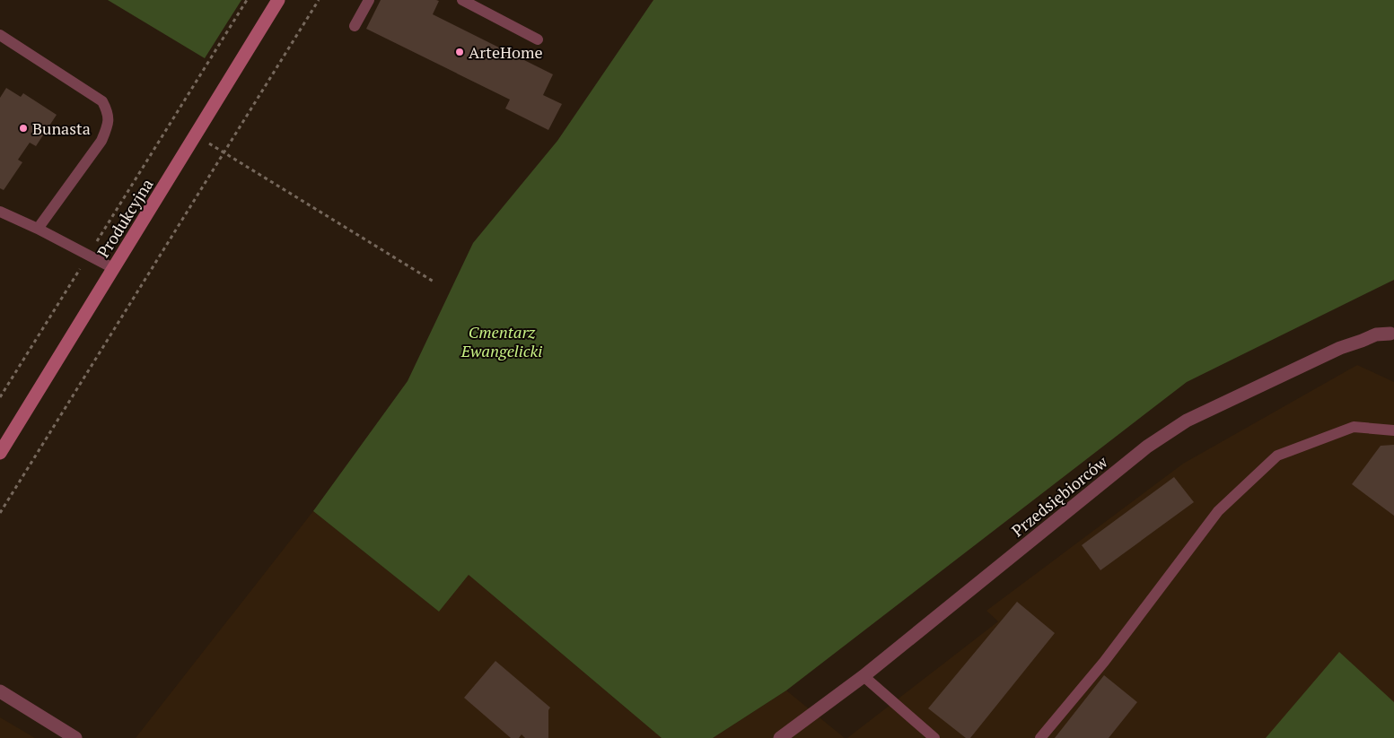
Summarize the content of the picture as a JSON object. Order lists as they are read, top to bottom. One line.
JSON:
{"streets":{"street":["Produkcyjna","Przedsiębiorców"]},"parks":["Cmentarz Ewangelicki"],"places":["ArteHome","Bunasta"]}
